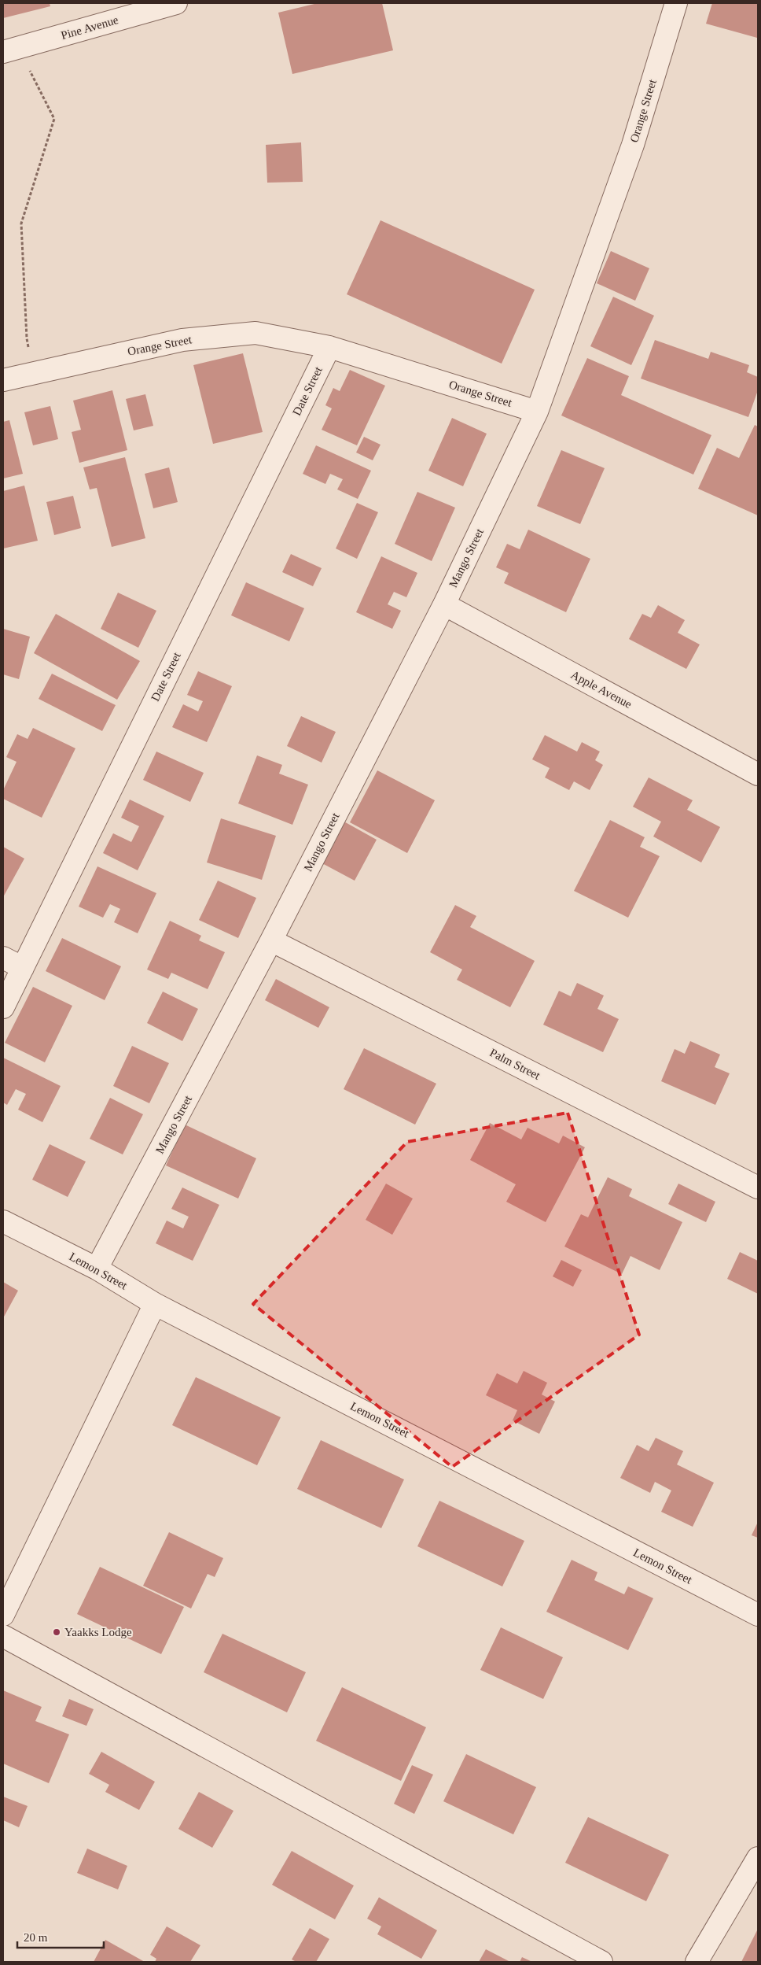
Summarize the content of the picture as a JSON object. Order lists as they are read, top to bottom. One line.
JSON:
{"streets":{"street":["Pine Avenue","Orange Street","Date Street","Mango Street","Apple Avenue","Palm Street","Lemon Street"]},"crossings":[["Orange Street","Date Street"],["Orange Street","Mango Street"],["Mango Street","Apple Avenue"],["Mango Street","Palm Street"],["Mango Street","Lemon Street"]],"places":["Yaakks Lodge"],"scale_bar":"20 m"}
